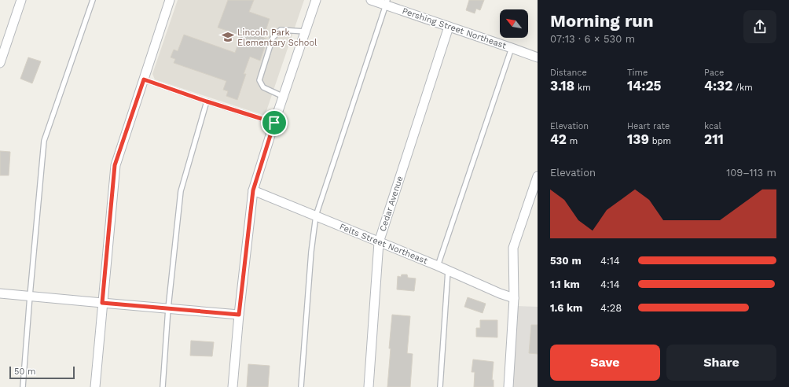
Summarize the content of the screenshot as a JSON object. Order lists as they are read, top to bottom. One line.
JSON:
{"streets":{"street":["Pershing Street Northeast","Cedar Avenue","Felts Street Northeast"]},"crossings":[["Pershing Street Northeast","Cedar Avenue"],["Cedar Avenue","Felts Street Northeast"]],"places":{"school or university":["Lincoln Park Elementary School"]},"scale_bar":"50 m","north":"top left","page":{"heading":["Morning run","07:13 · 6 × 530 m"],"stats":[["Distance","3.18 km"],["Time","14:25"],["Pace","4:32 /km"],["Elevation","42 m"],["Heart rate","139 bpm"],["kcal","211"]],"chart":["Elevation","109–113 m"],"list":[{"name":"530 m","note":"4:14"},{"name":"1.1 km","note":"4:14"},{"name":"1.6 km","note":"4:28"}],"buttons":["Save","Share"],"scale":"50 m"}}
